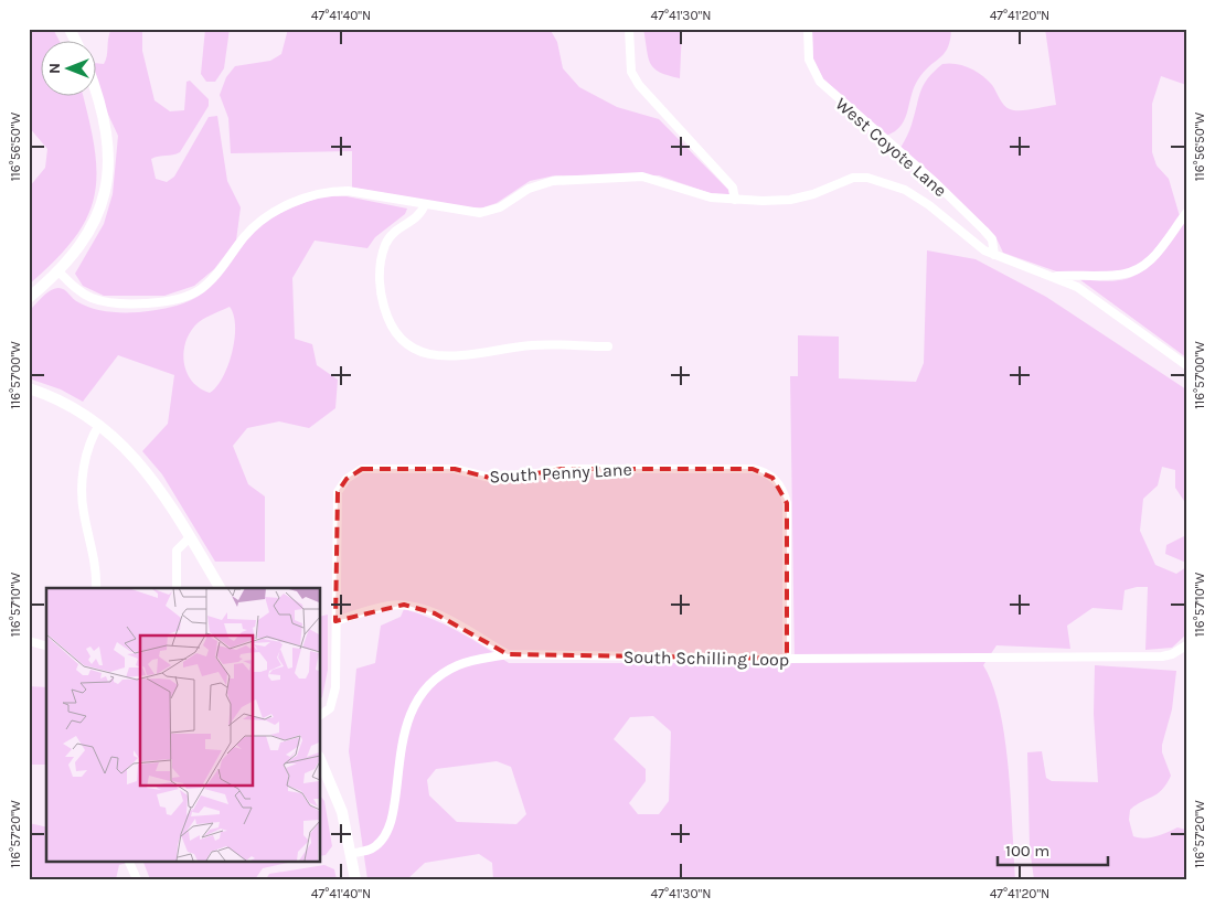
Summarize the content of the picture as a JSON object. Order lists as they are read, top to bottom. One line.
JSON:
{"streets":{"street":["West Coyote Lane","South Penny Lane","South Schilling Loop"]},"crossings":[["South Penny Lane","South Schilling Loop"]],"scale_bar":"100 m","north":"left","coordinates":["47°41'40\"N","47°41'30\"N","47°41'20\"N","116°56'50\"W","116°57'00\"W","116°57'10\"W","116°57'20\"W"]}
